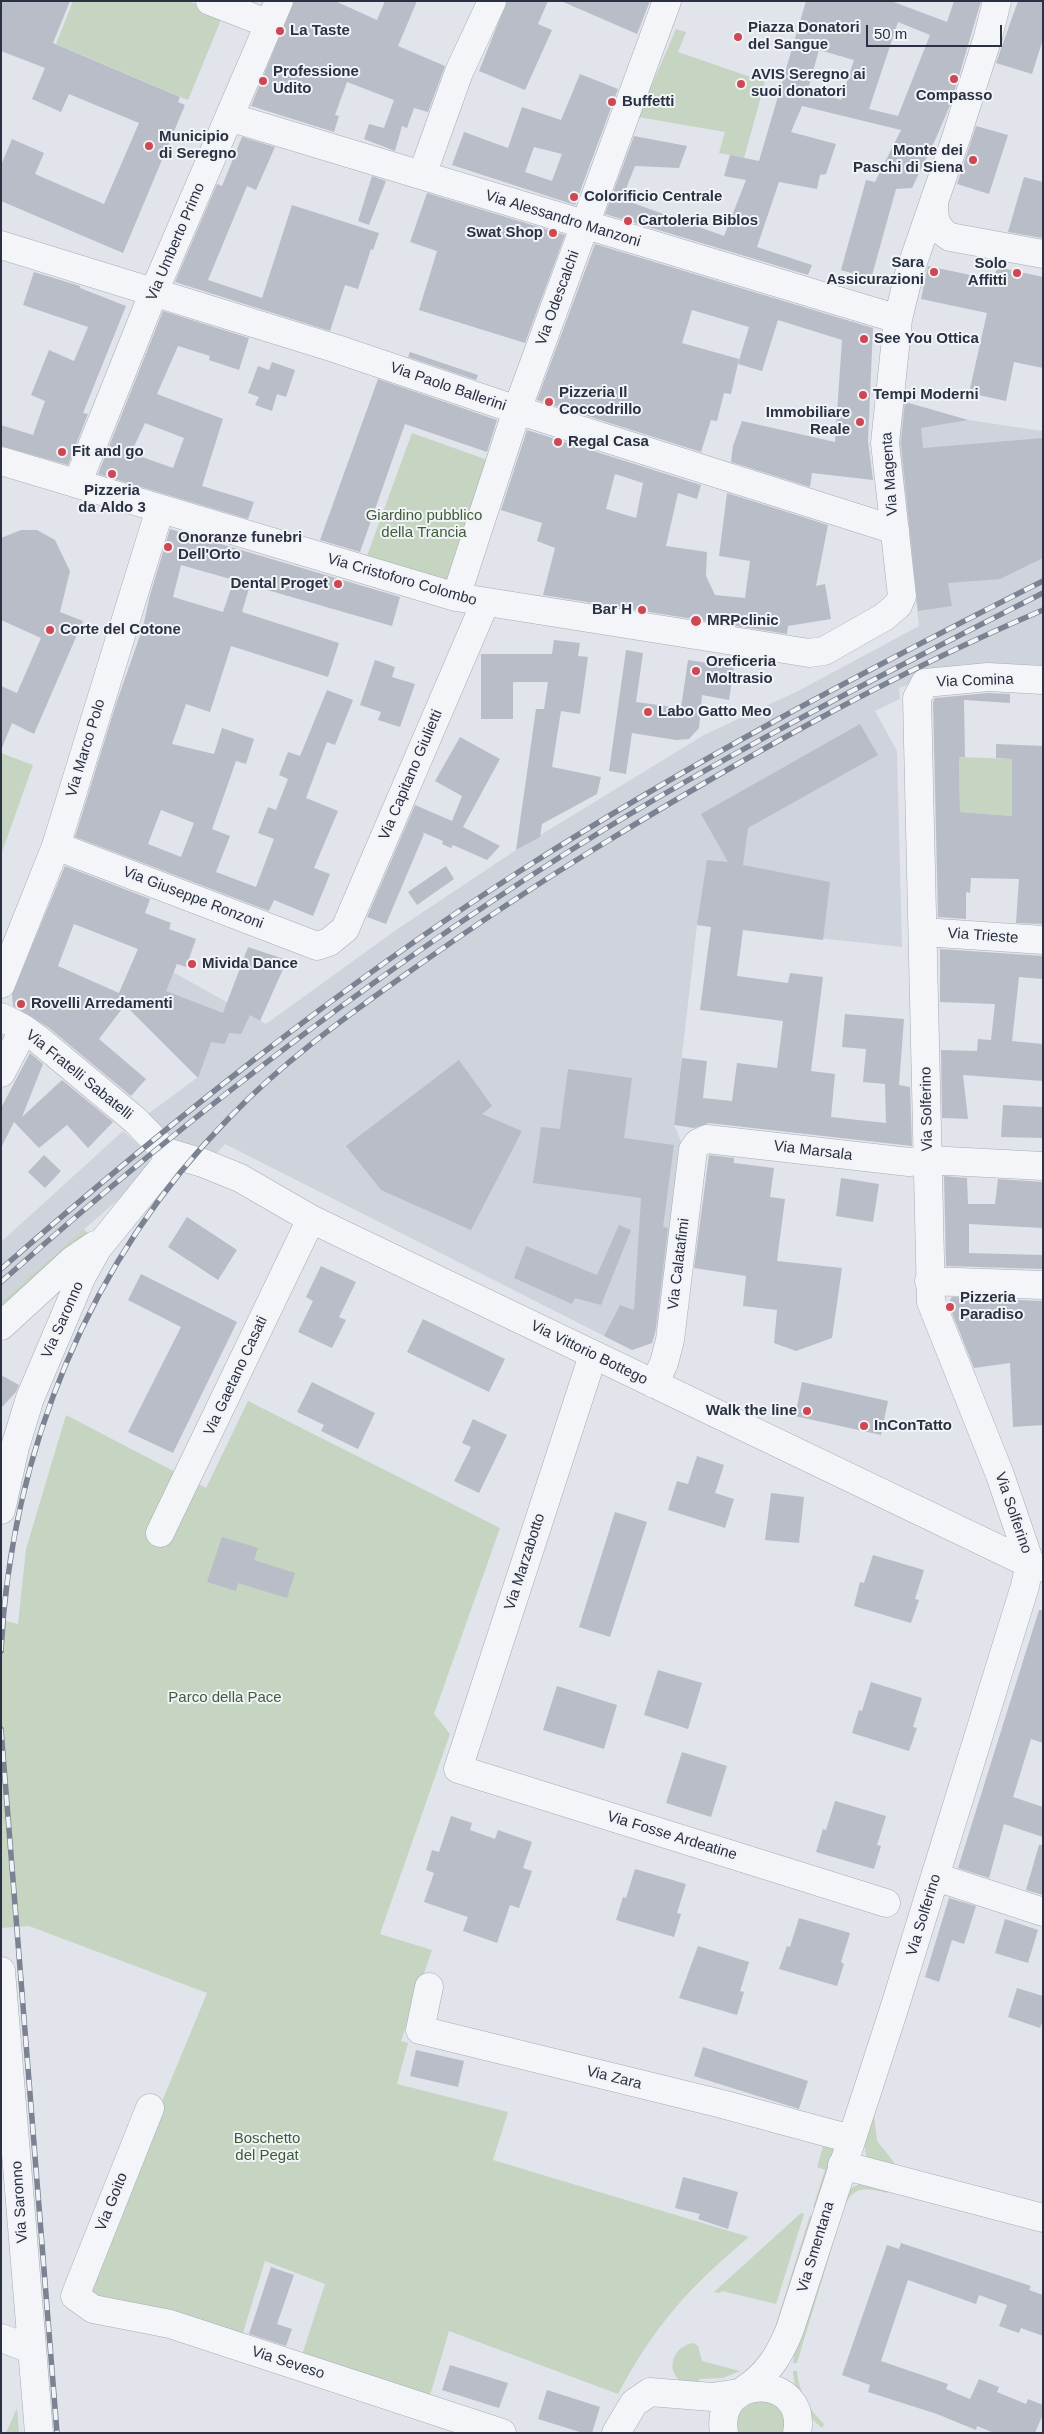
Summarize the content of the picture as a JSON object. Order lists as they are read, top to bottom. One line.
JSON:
{"streets":{"street":["Via Alessandro Manzoni","Via Umberto Primo","Via Odescalchi","Via Paolo Ballerini","Via Magenta","Via Cristoforo Colombo","Via Comina","Via Marco Polo","Via Capitano Giulietti","Via Giuseppe Ronzoni","Via Trieste","Via Fratelli Sabatelli","Via Solferino","Via Marsala","Via Calatafimi","Via Saronno","Via Vittorio Bottego","Via Gaetano Casati","Via Marzabotto","Via Fosse Ardeatine","Via Zara","Via Goito","Via Smentana","Via Seveso"]},"crossings":[["Via Alessandro Manzoni","Via Umberto Primo"],["Via Alessandro Manzoni","Via Odescalchi"],["Via Alessandro Manzoni","Via Magenta"],["Via Umberto Primo","Via Paolo Ballerini"],["Via Umberto Primo","Via Cristoforo Colombo"],["Via Odescalchi","Via Paolo Ballerini"],["Via Odescalchi","Via Cristoforo Colombo"],["Via Paolo Ballerini","Via Magenta"],["Via Magenta","Via Cristoforo Colombo"],["Via Cristoforo Colombo","Via Marco Polo"],["Via Cristoforo Colombo","Via Capitano Giulietti"],["Via Comina","Via Solferino"],["Via Marco Polo","Via Giuseppe Ronzoni"],["Via Capitano Giulietti","Via Giuseppe Ronzoni"],["Via Trieste","Via Solferino"],["Via Fratelli Sabatelli","Via Vittorio Bottego"],["Via Solferino","Via Marsala"],["Via Solferino","Via Vittorio Bottego"],["Via Solferino","Via Zara"],["Via Solferino","Via Smentana"],["Via Marsala","Via Calatafimi"],["Via Calatafimi","Via Vittorio Bottego"],["Via Saronno","Via Vittorio Bottego"],["Via Vittorio Bottego","Via Gaetano Casati"],["Via Vittorio Bottego","Via Marzabotto"],["Via Marzabotto","Via Fosse Ardeatine"],["Via Goito","Via Seveso"]],"parks":["Giardino pubblico della Trancia","Parco della Pace","Boschetto del Pegat"],"places":["La Taste","Piazza Donatori del Sangue","Compasso","Professione Udito","AVIS Seregno ai suoi donatori","Buffetti","Municipio di Seregno","Monte dei Paschi di Siena","Colorificio Centrale","Cartoleria Biblos","Swat Shop","Sara Assicurazioni","Solo Affitti","See You Ottica","Tempi Moderni","Pizzeria Il Coccodrillo","Immobiliare Reale","Regal Casa","Fit and go","Pizzeria da Aldo 3","Onoranze funebri Dell'Orto","Dental Proget","Bar H","MRPclinic","Corte del Cotone","Oreficeria Moltrasio","Labo Gatto Meo","Mivida Dance","Rovelli Arredamenti","Pizzeria Paradiso","Walk the line","InConTatto"],"scale_bar":"50 m"}
